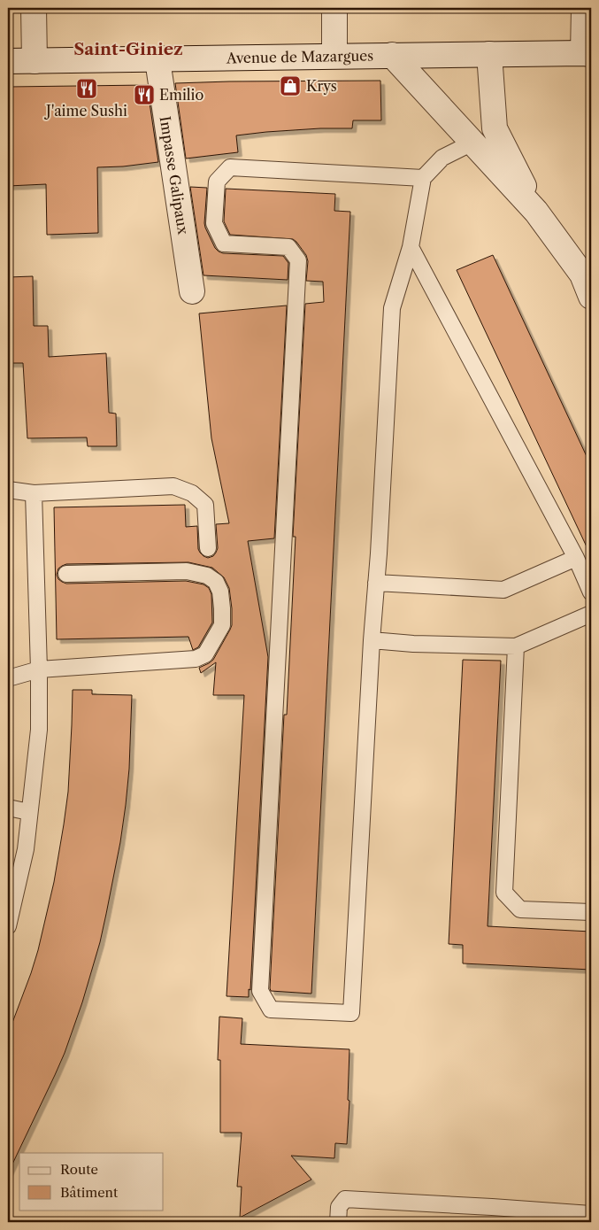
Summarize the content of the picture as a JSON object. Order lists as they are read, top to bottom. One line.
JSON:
{"streets":{"street":["Avenue de Mazargues","Impasse Galipaux"]},"crossings":[["Avenue de Mazargues","Impasse Galipaux"]],"districts":["Saint-Giniez"],"places":{"shop":["Krys"],"restaurant":["J'aime Sushi","Emilio"]},"legend":["Route","Bâtiment"]}
